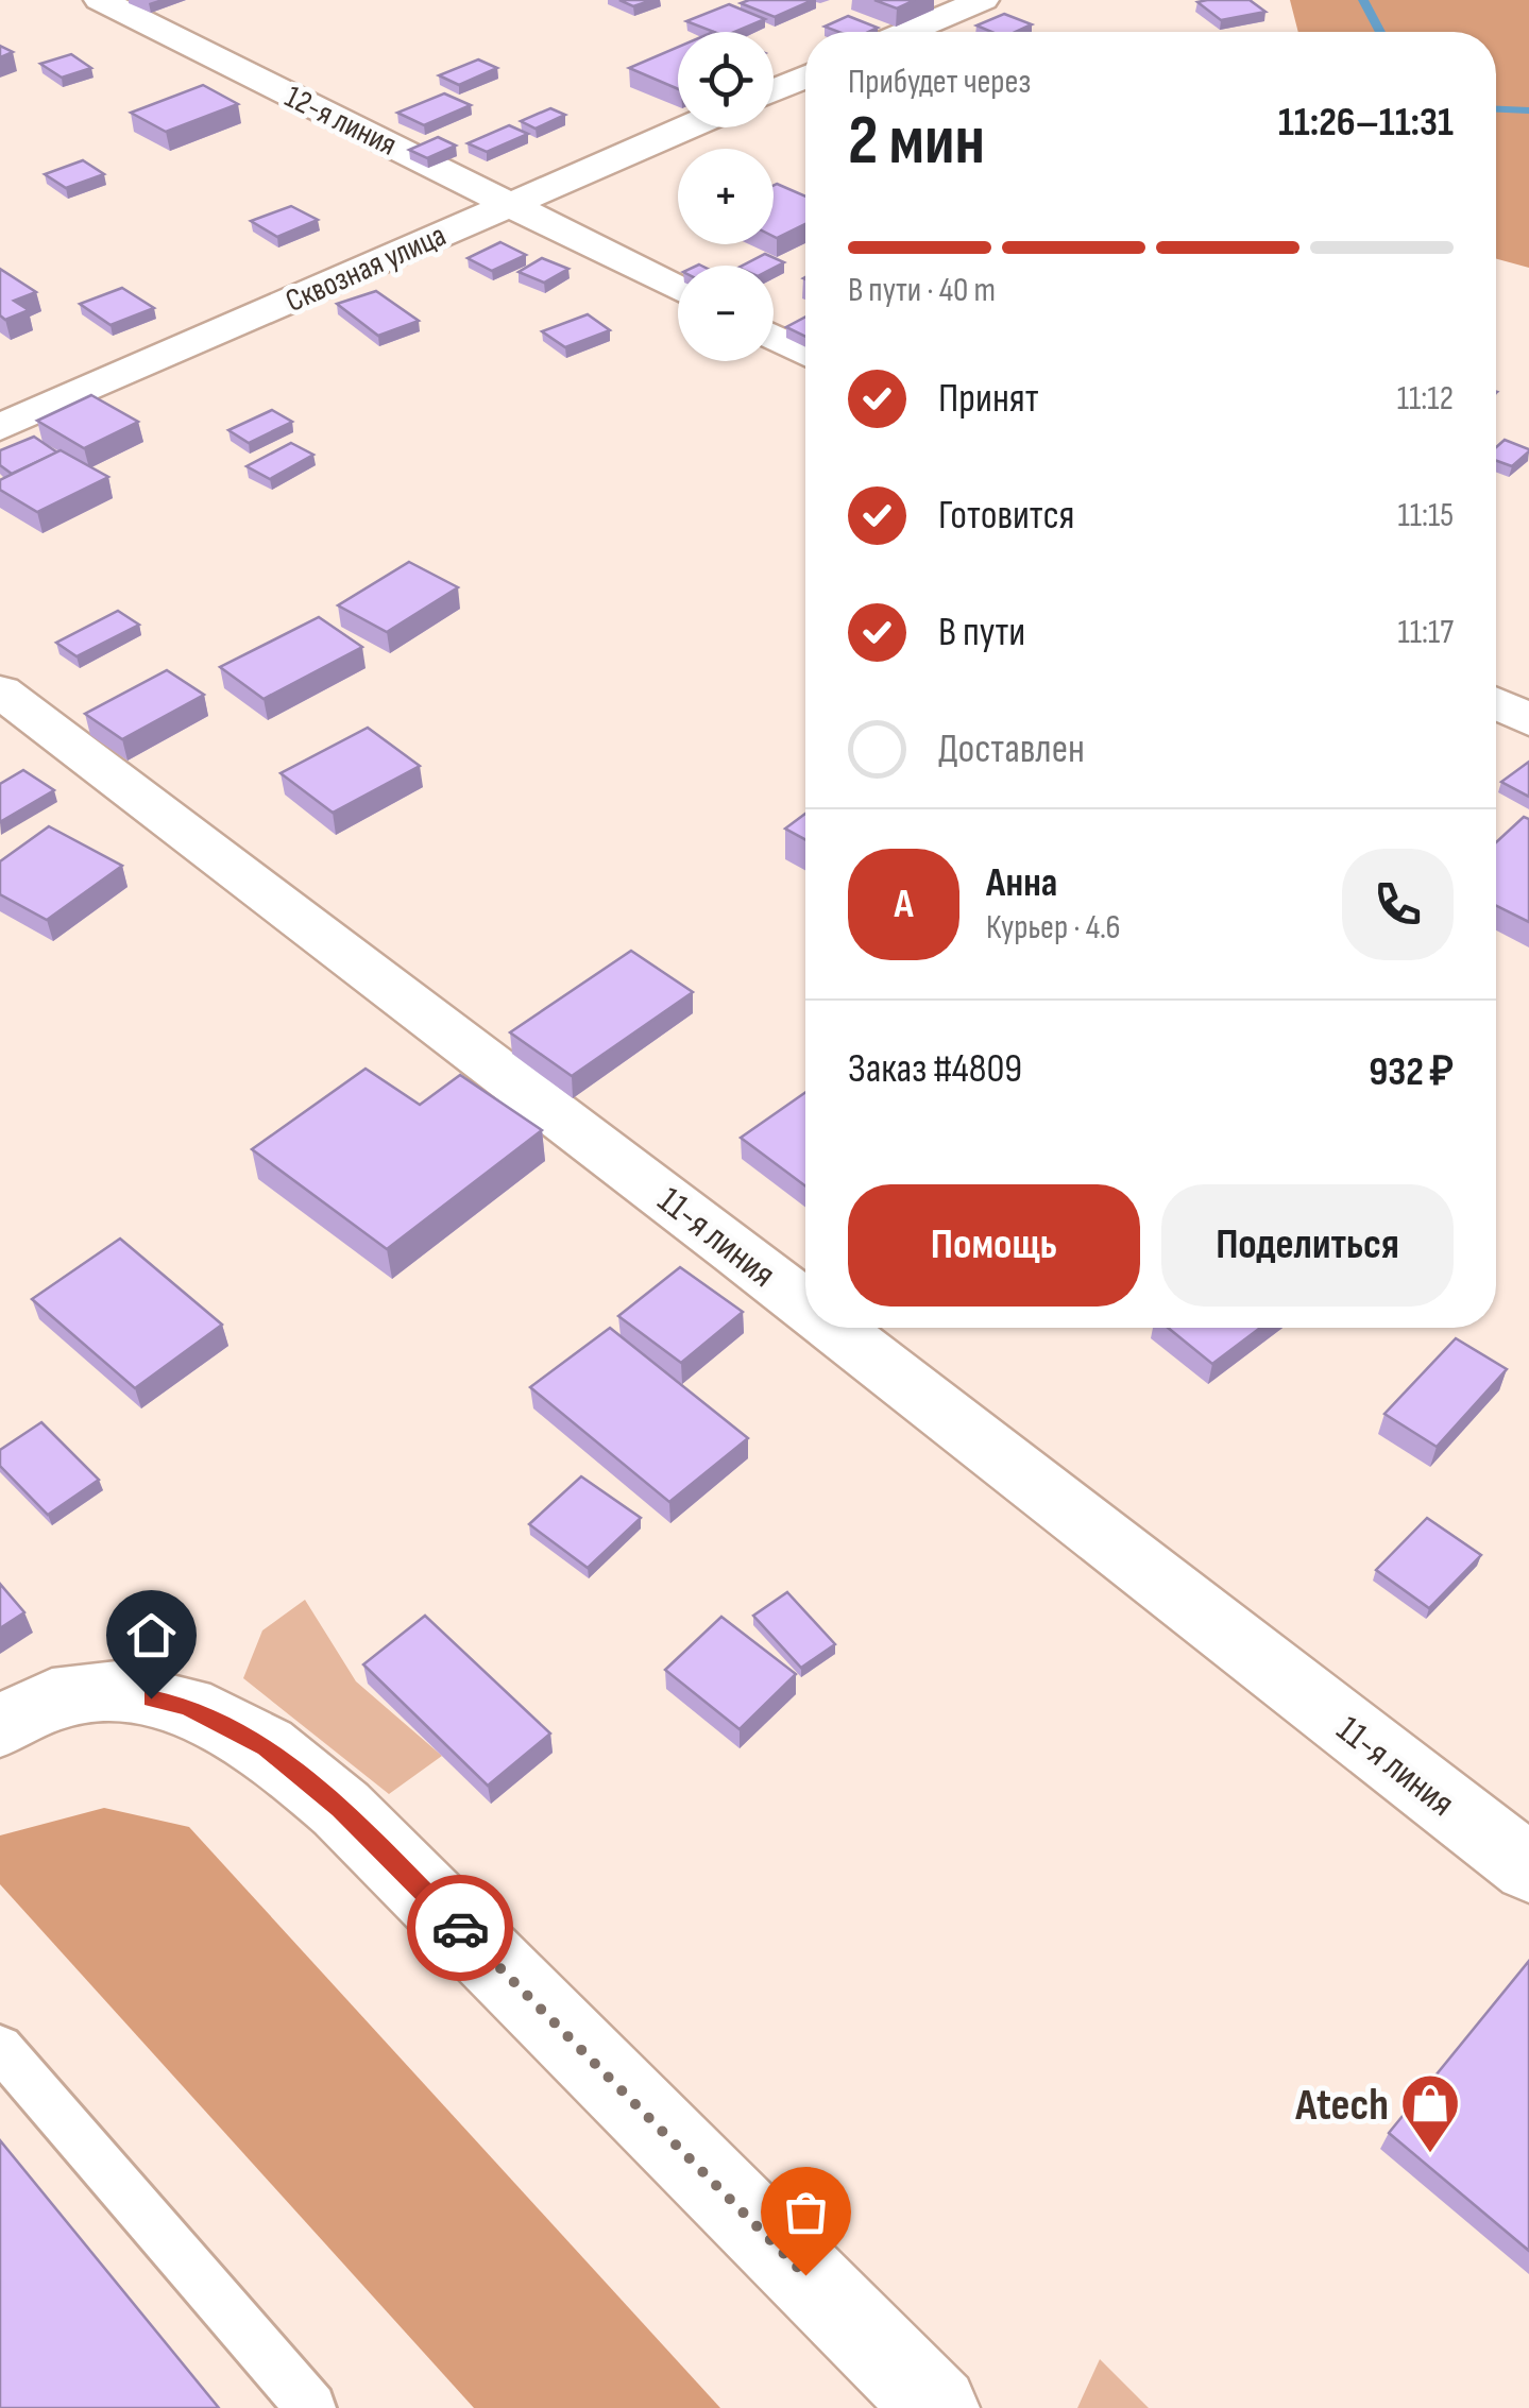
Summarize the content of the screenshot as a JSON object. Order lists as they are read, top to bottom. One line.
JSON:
{"streets":{"street":["12-я линия","Сквозная улица","11-я линия"]},"crossings":[["12-я линия","Сквозная улица"]],"places":{"shop":["Atech"]},"page":{"map_buttons":["+","−"],"heading":["2 мин","Прибудет через","11:26–11:31"],"panel":["Анна","Курьер · 4.6","Заказ #4809","932 ₽"],"bar":"В пути · 40 m","list":[["Принят","11:12"],["Готовится","11:15"],["В пути","11:17"],"Доставлен"],"round":"А","buttons":["Помощь","Поделиться"]}}
